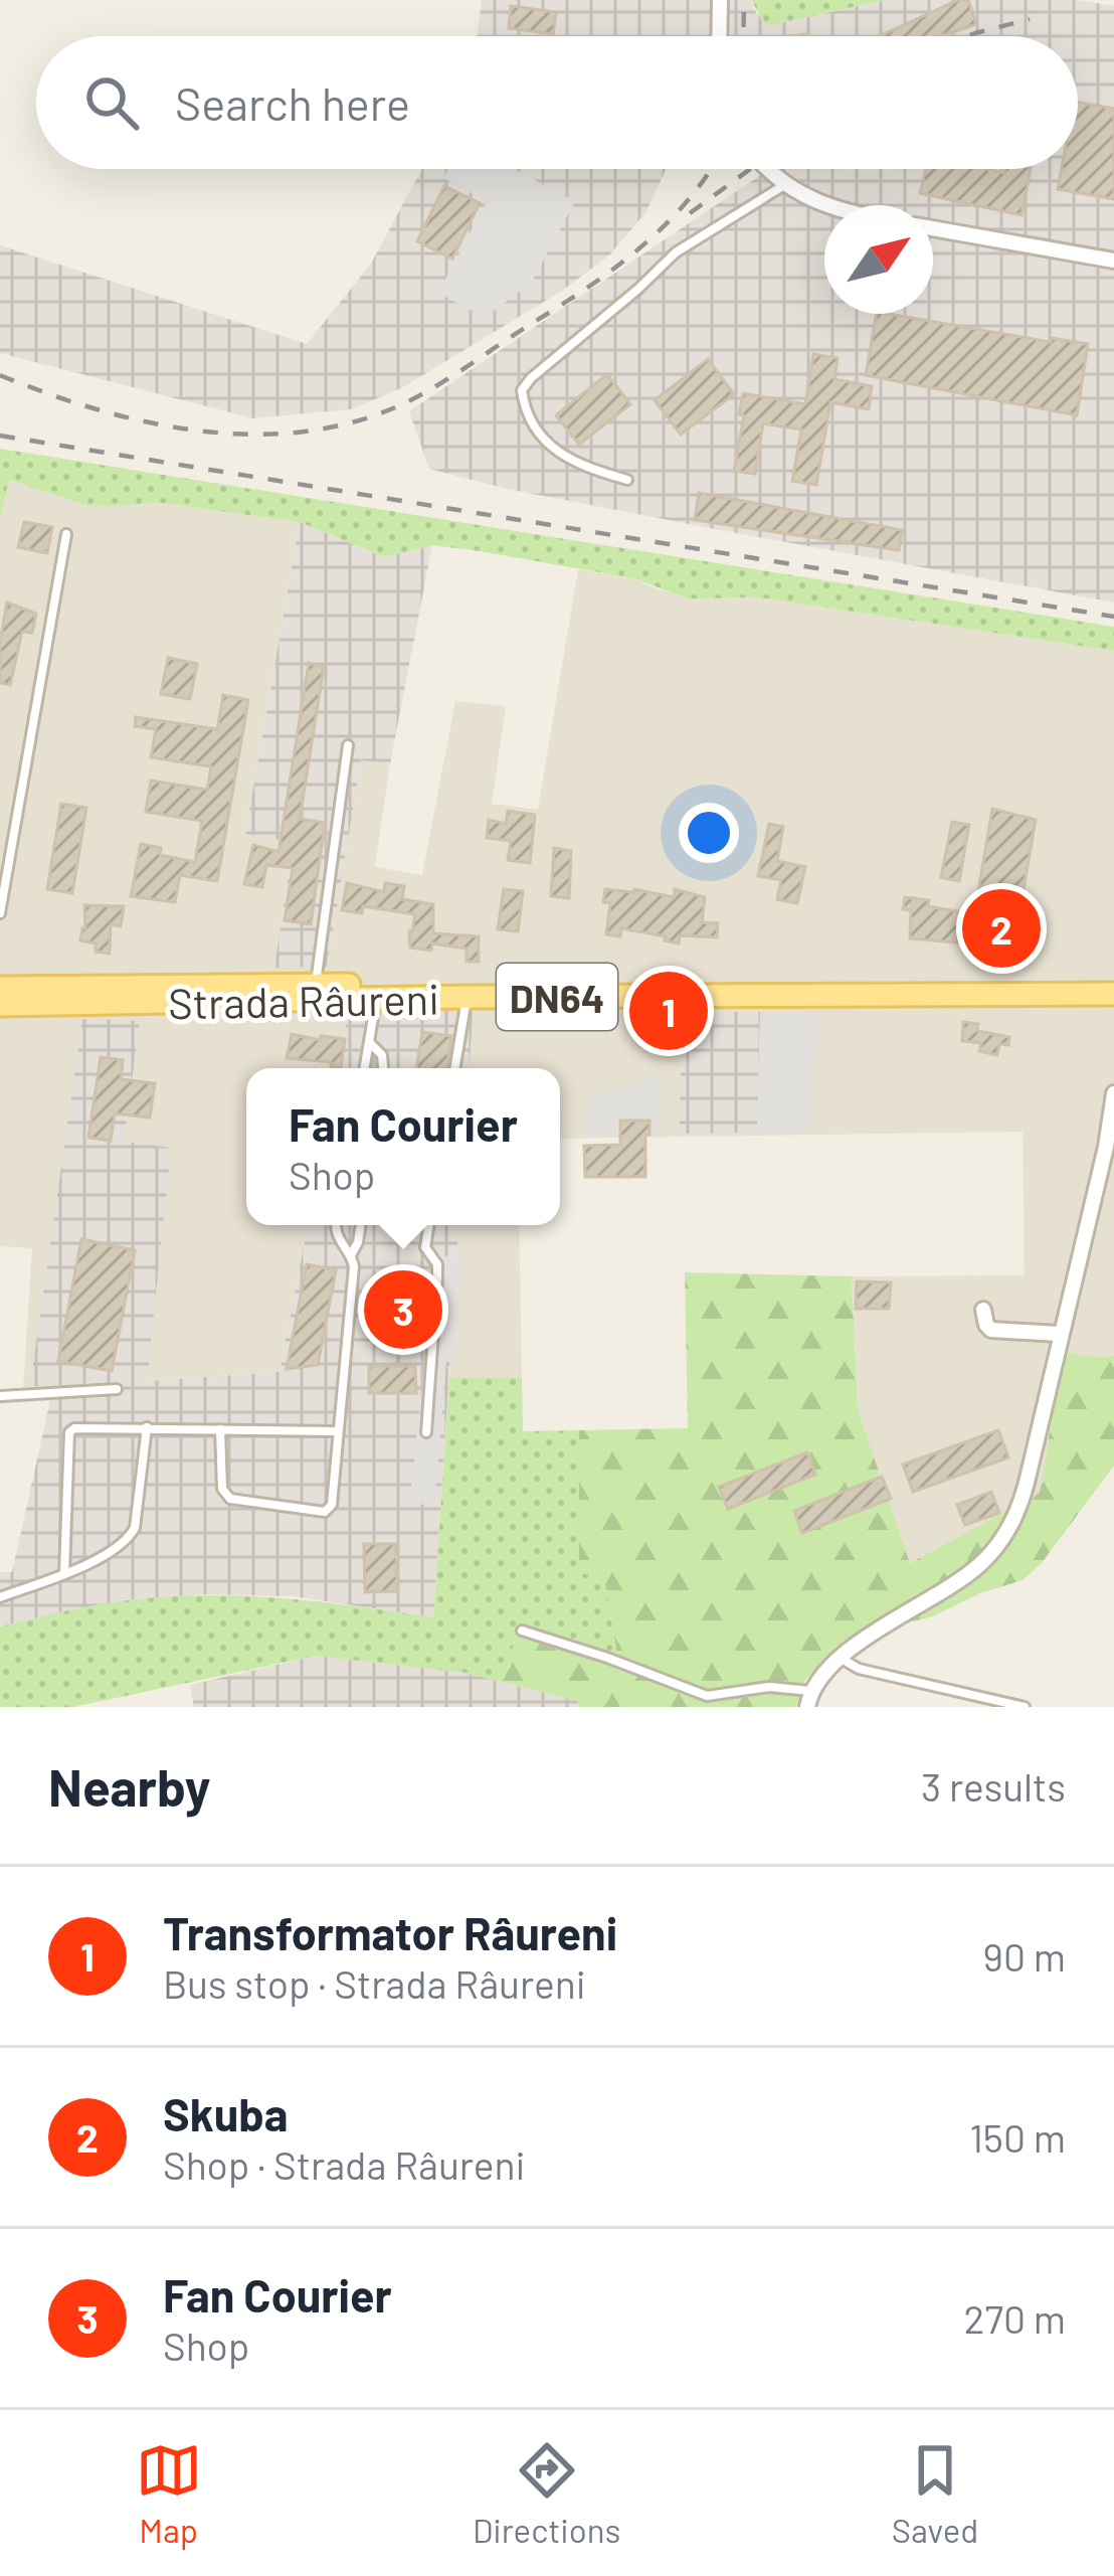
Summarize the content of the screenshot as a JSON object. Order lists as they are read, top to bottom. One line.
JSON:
{"streets":{"main road":["DN64","Strada Râureni"]},"north":"top right","page":{"search":"Search here","pins":["2","1","3"],"popup":["Fan Courier","Shop"],"heading":["Nearby","3 results"],"list":[{"mark":"1","name":"Transformator Râureni","note":"Bus stop · Strada Râureni","value":"90 m"},{"mark":"2","name":"Skuba","note":"Shop · Strada Râureni","value":"150 m"},{"mark":"3","name":"Fan Courier","note":"Shop","value":"270 m"}],"nav":["Map","Directions","Saved"]}}
